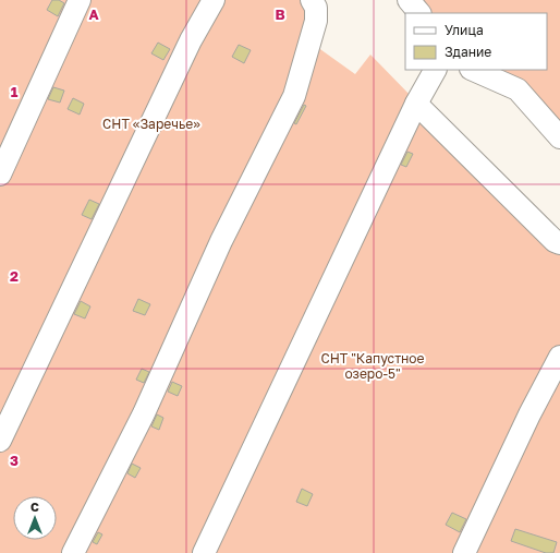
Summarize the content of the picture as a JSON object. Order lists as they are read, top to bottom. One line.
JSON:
{"parks":["СНТ «Заречье»","СНТ \"Капустное озеро-5\""],"legend":["Улица","Здание"],"north":"top","grid":{"columns":["A","B"],"rows":["1","2","3"]}}
